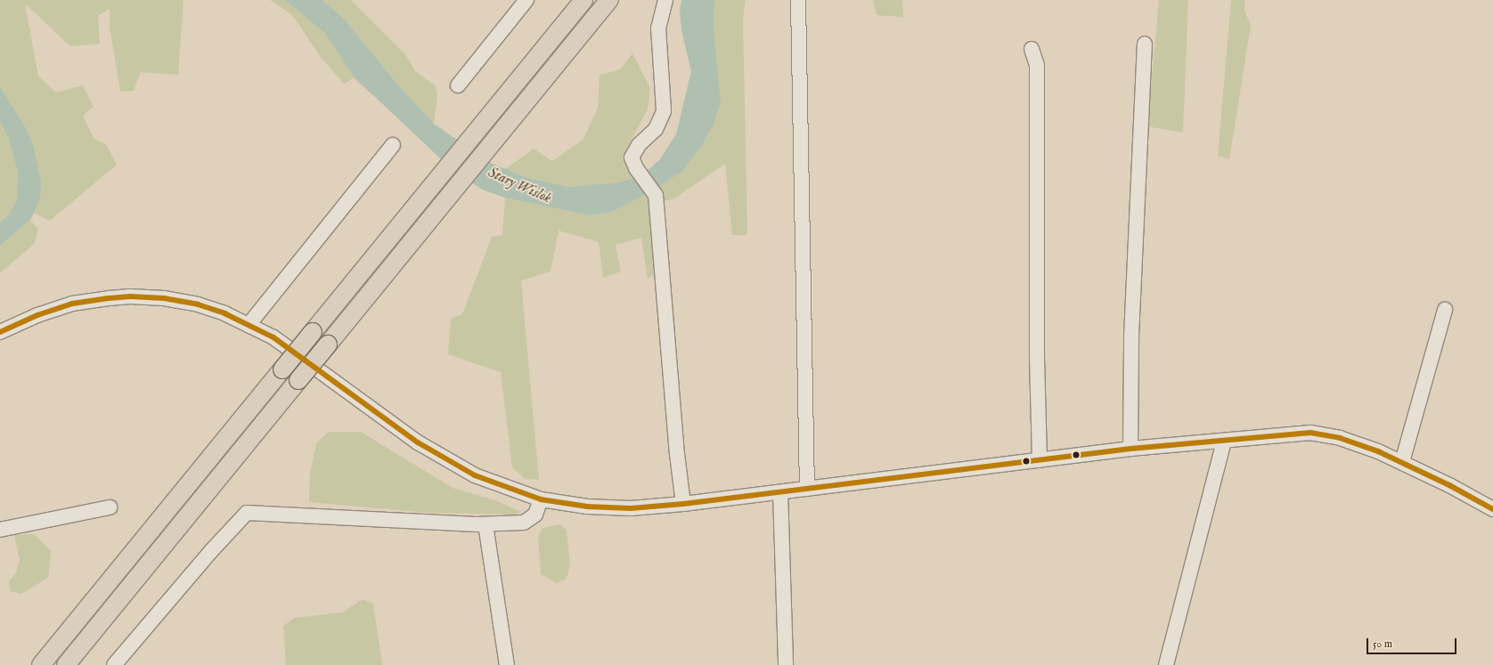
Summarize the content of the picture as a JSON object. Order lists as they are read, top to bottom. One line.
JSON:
{"water":["Stary Wislok"],"scale_bar":"50 m"}
